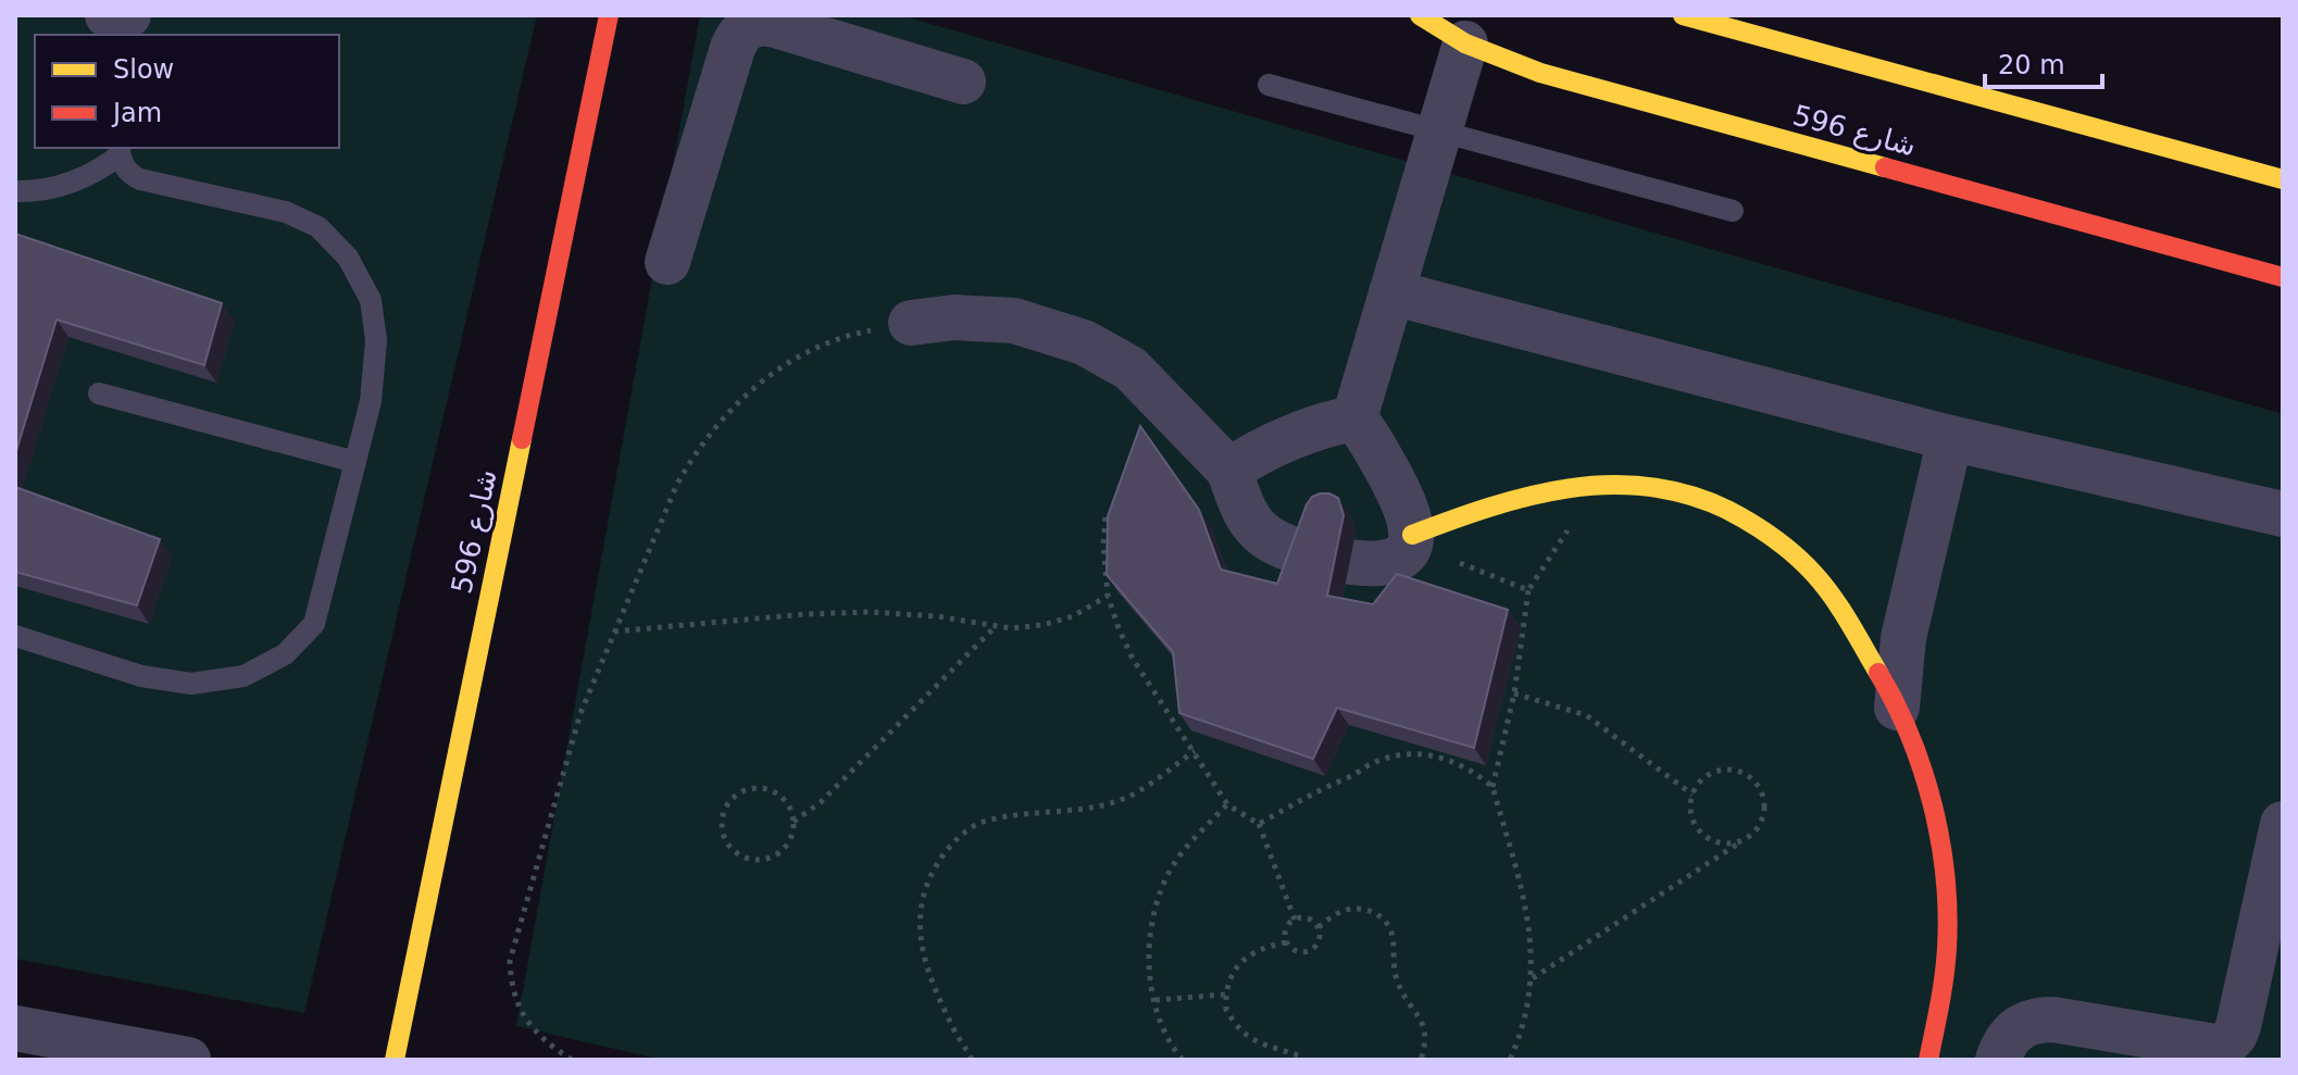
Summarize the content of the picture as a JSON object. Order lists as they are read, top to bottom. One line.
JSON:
{"streets":{"street":["شارع 596"]},"legend":["Slow","Jam"],"scale_bar":"20 m"}
